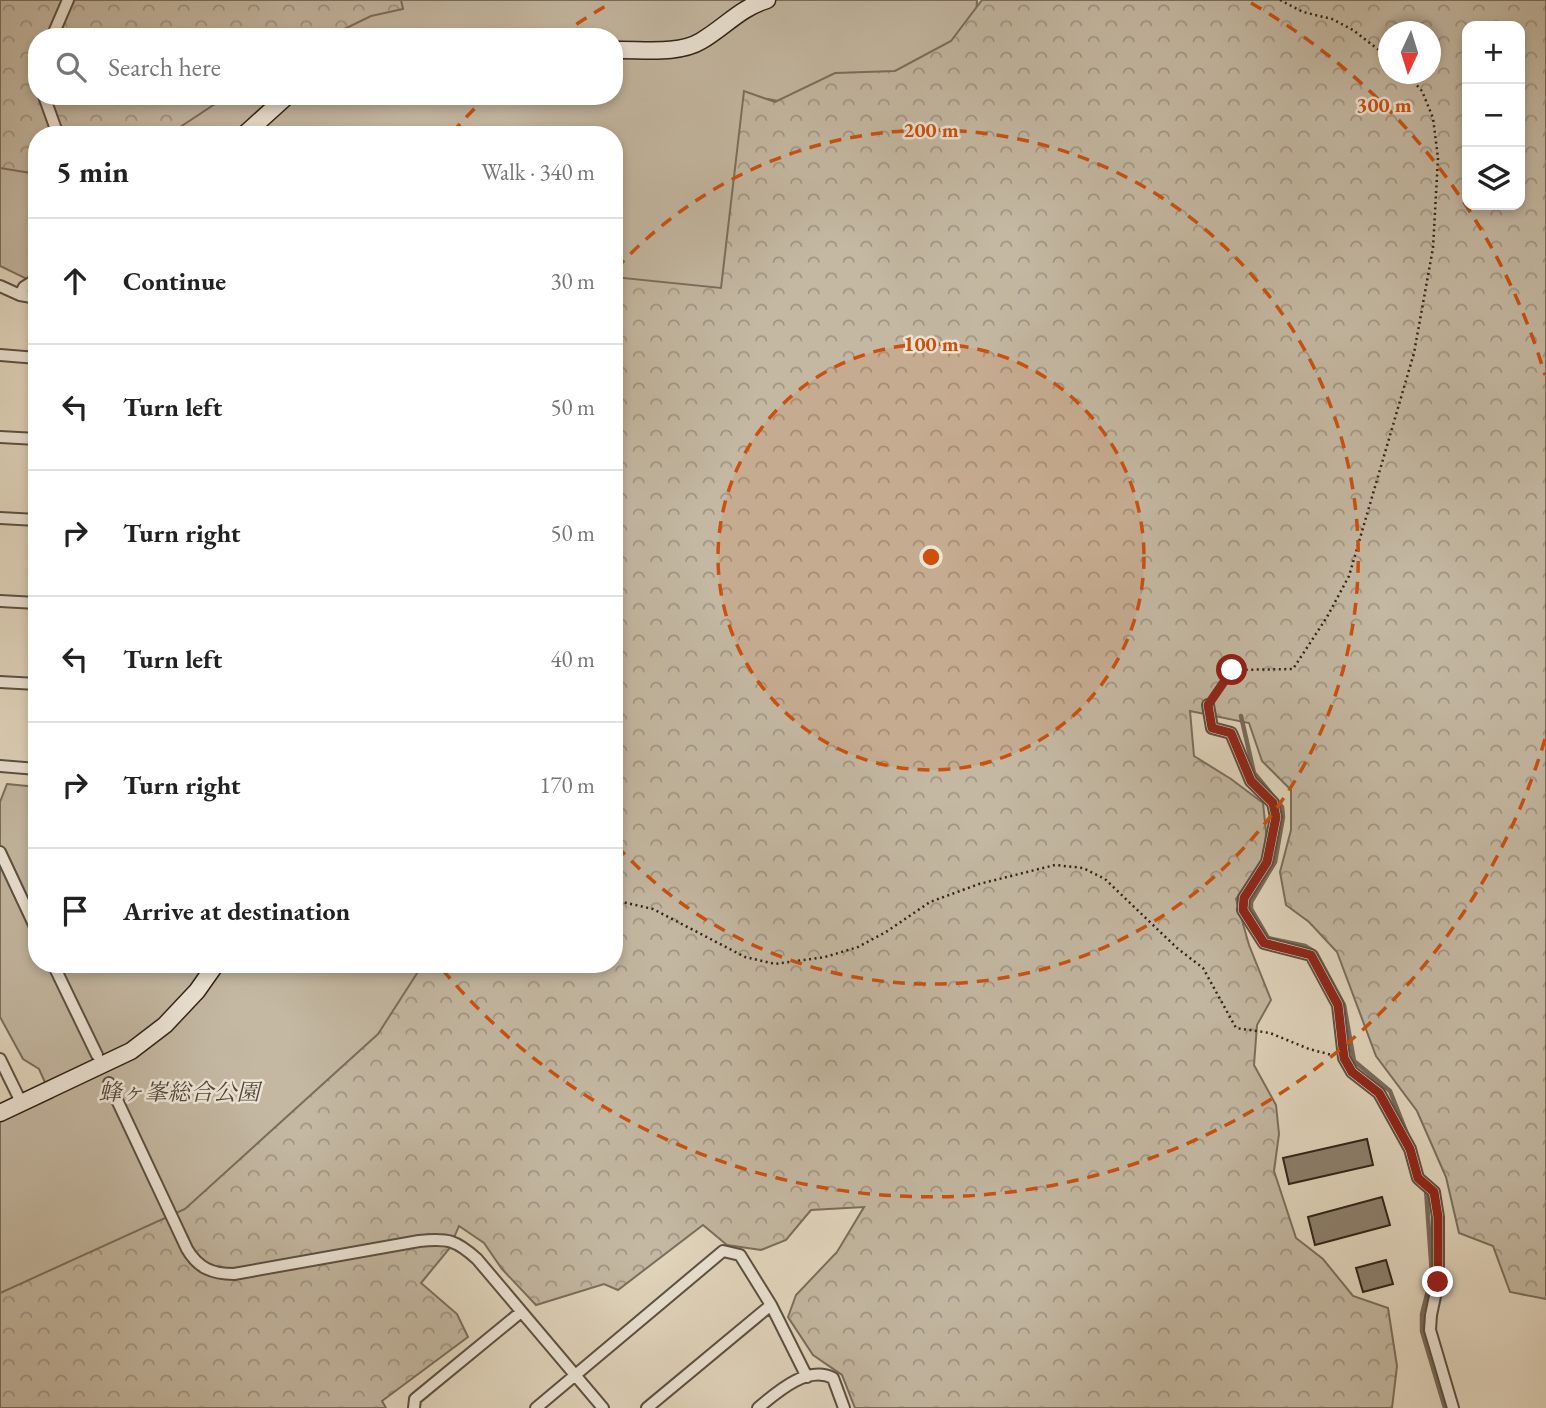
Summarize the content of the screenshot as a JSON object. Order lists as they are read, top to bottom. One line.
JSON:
{"parks":["蜂ヶ峯総合公園"],"north":"bottom","page":{"map_buttons":["+","−"],"search":"Search here","heading":["5 min","Walk · 340 m"],"list":[["Continue","30 m"],["Turn left","50 m"],["Turn right","50 m"],["Turn left","40 m"],["Turn right","170 m"],"Arrive at destination"]},"rings":["300 m","200 m","100 m"]}
